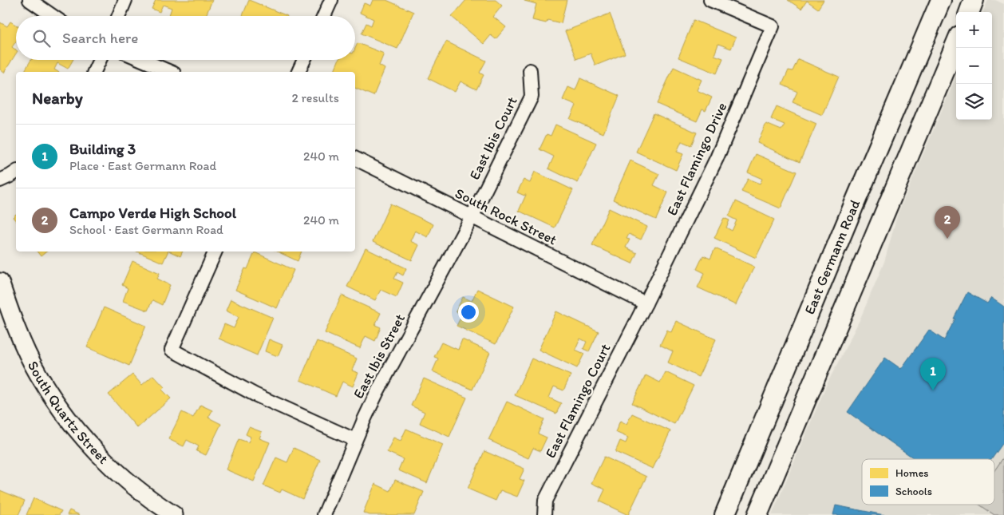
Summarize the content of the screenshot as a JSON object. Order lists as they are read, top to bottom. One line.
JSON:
{"streets":{"main road":["East Germann Road"],"street":["East Ibis Court","East Flamingo Drive","South Rock Street","East Ibis Street","East Flamingo Court","South Quartz Street"]},"crossings":[["East Ibis Court","South Rock Street"],["East Ibis Court","East Ibis Street"],["East Flamingo Drive","South Rock Street"],["East Flamingo Drive","East Flamingo Court"],["South Rock Street","East Ibis Street"],["South Rock Street","East Flamingo Court"]],"legend":["Homes","Schools"],"page":{"map_buttons":["+","−"],"search":"Search here","heading":["Nearby","2 results"],"list":[{"mark":"1","name":"Building 3","note":"Place · East Germann Road","value":"240 m"},{"mark":"2","name":"Campo Verde High School","note":"School · East Germann Road","value":"240 m"}],"pins":["2","1"]}}
